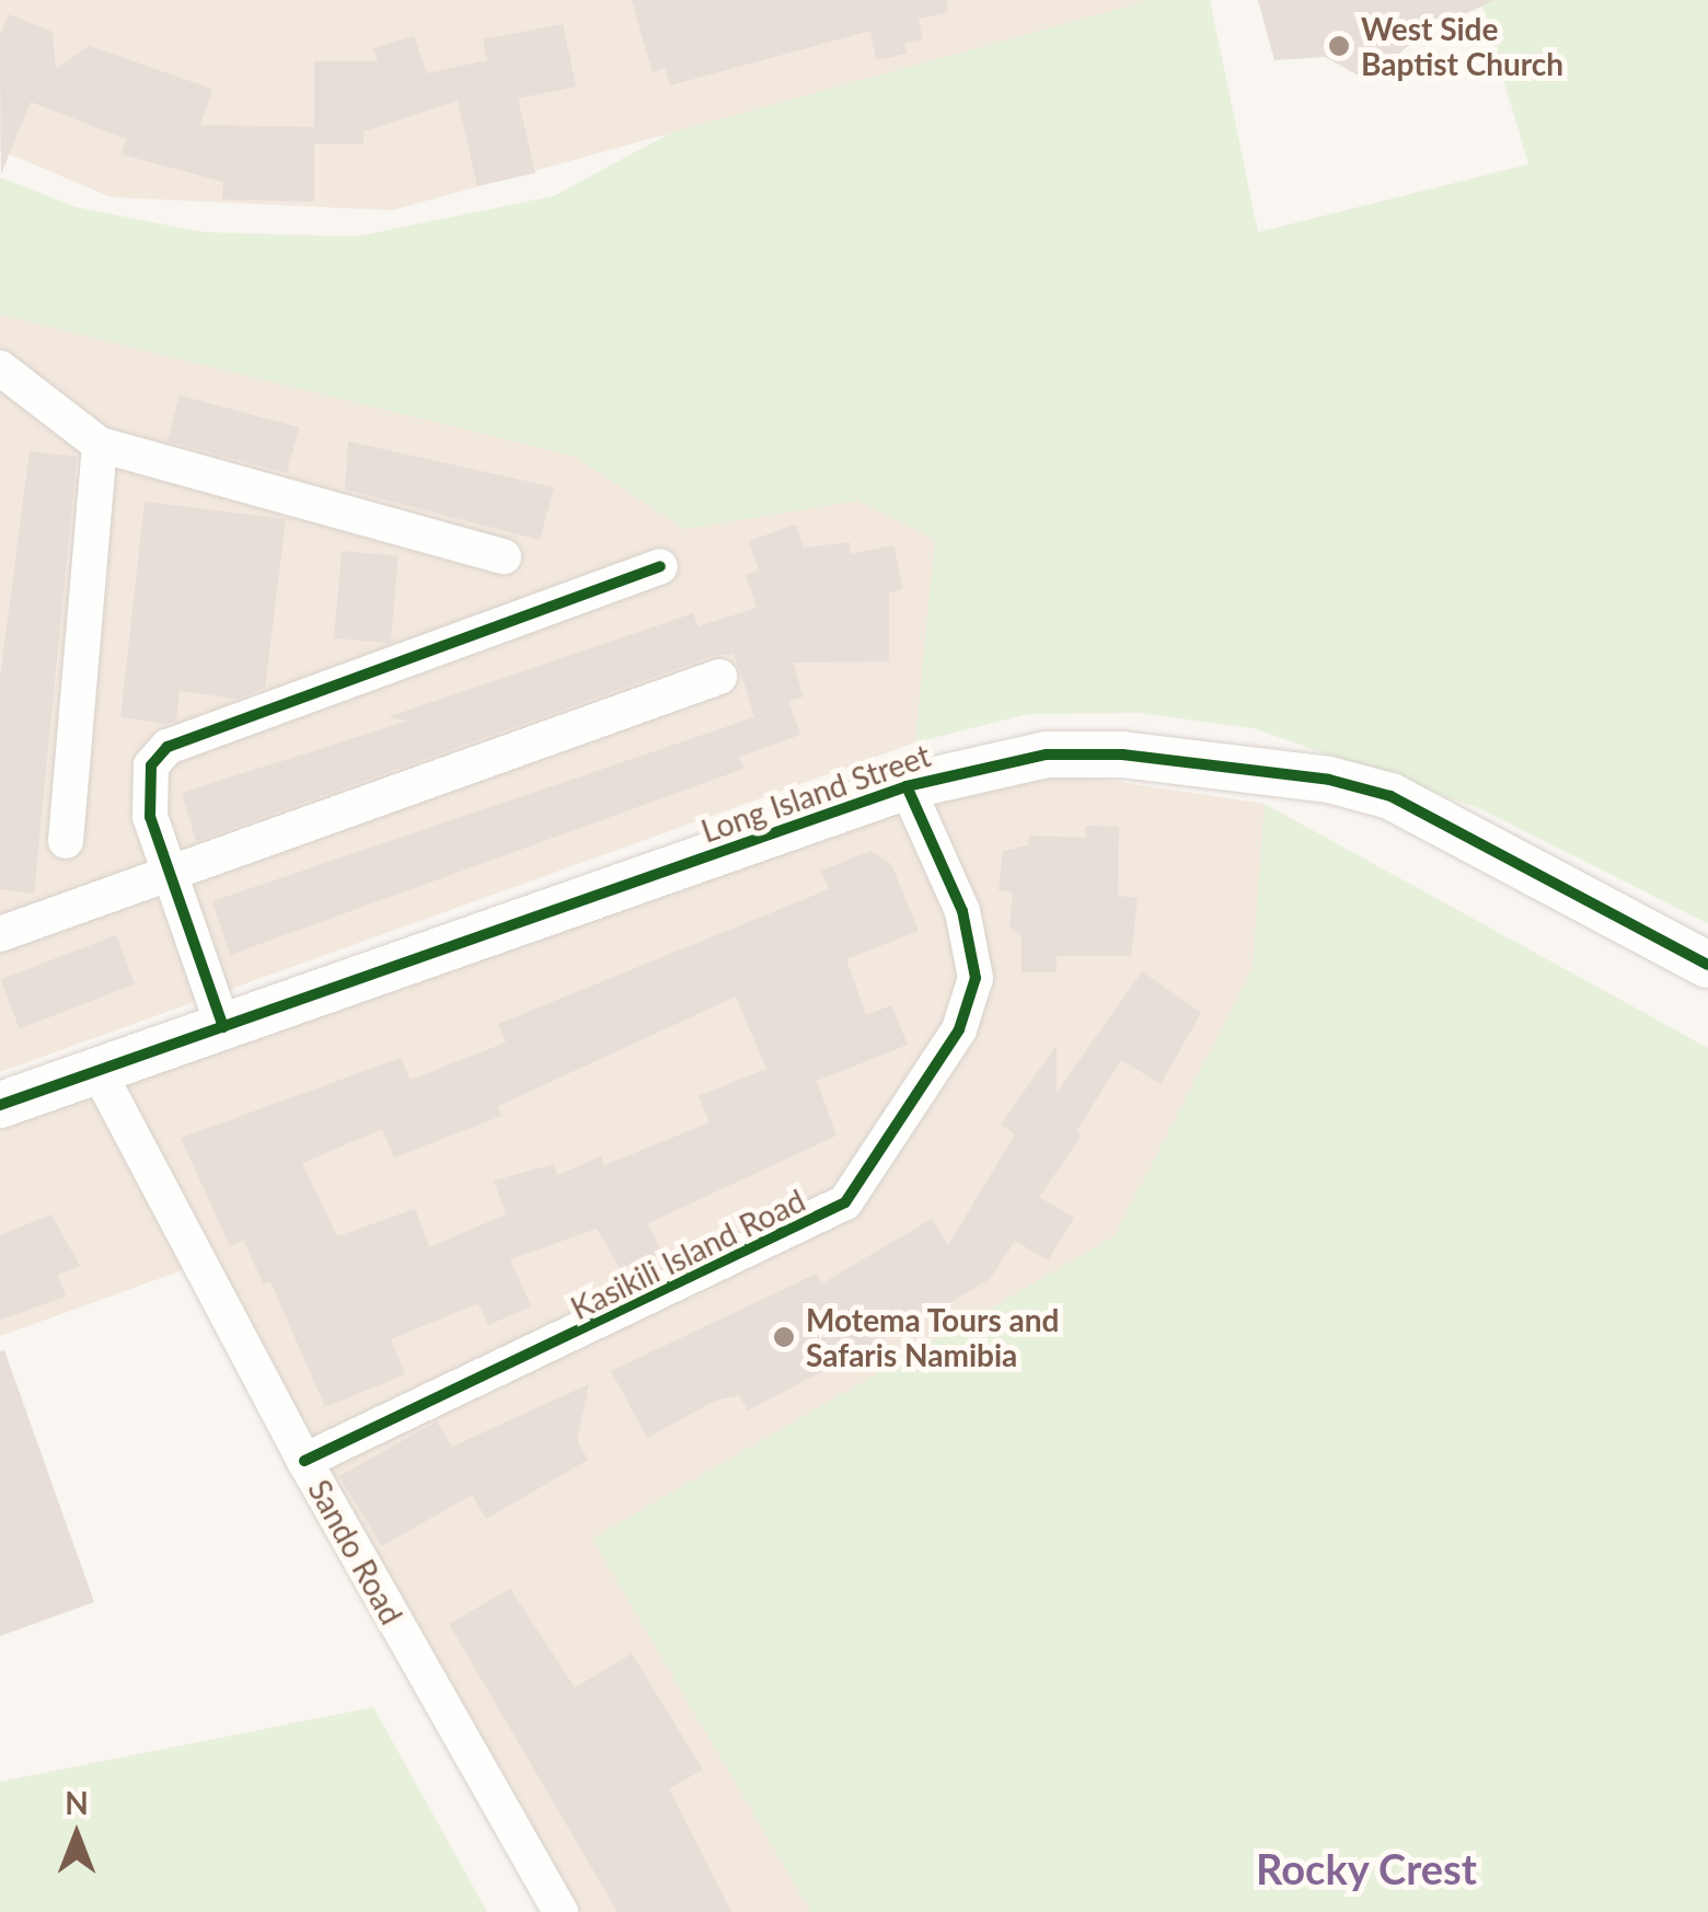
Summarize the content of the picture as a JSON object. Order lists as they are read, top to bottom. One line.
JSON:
{"streets":{"street":["Long Island Street","Kasikili Island Road","Sando Road"]},"crossings":[["Long Island Street","Kasikili Island Road"],["Long Island Street","Sando Road"],["Kasikili Island Road","Sando Road"]],"districts":["Rocky Crest"],"places":["West Side Baptist Church","Motema Tours and Safaris Namibia"],"north":"top"}
